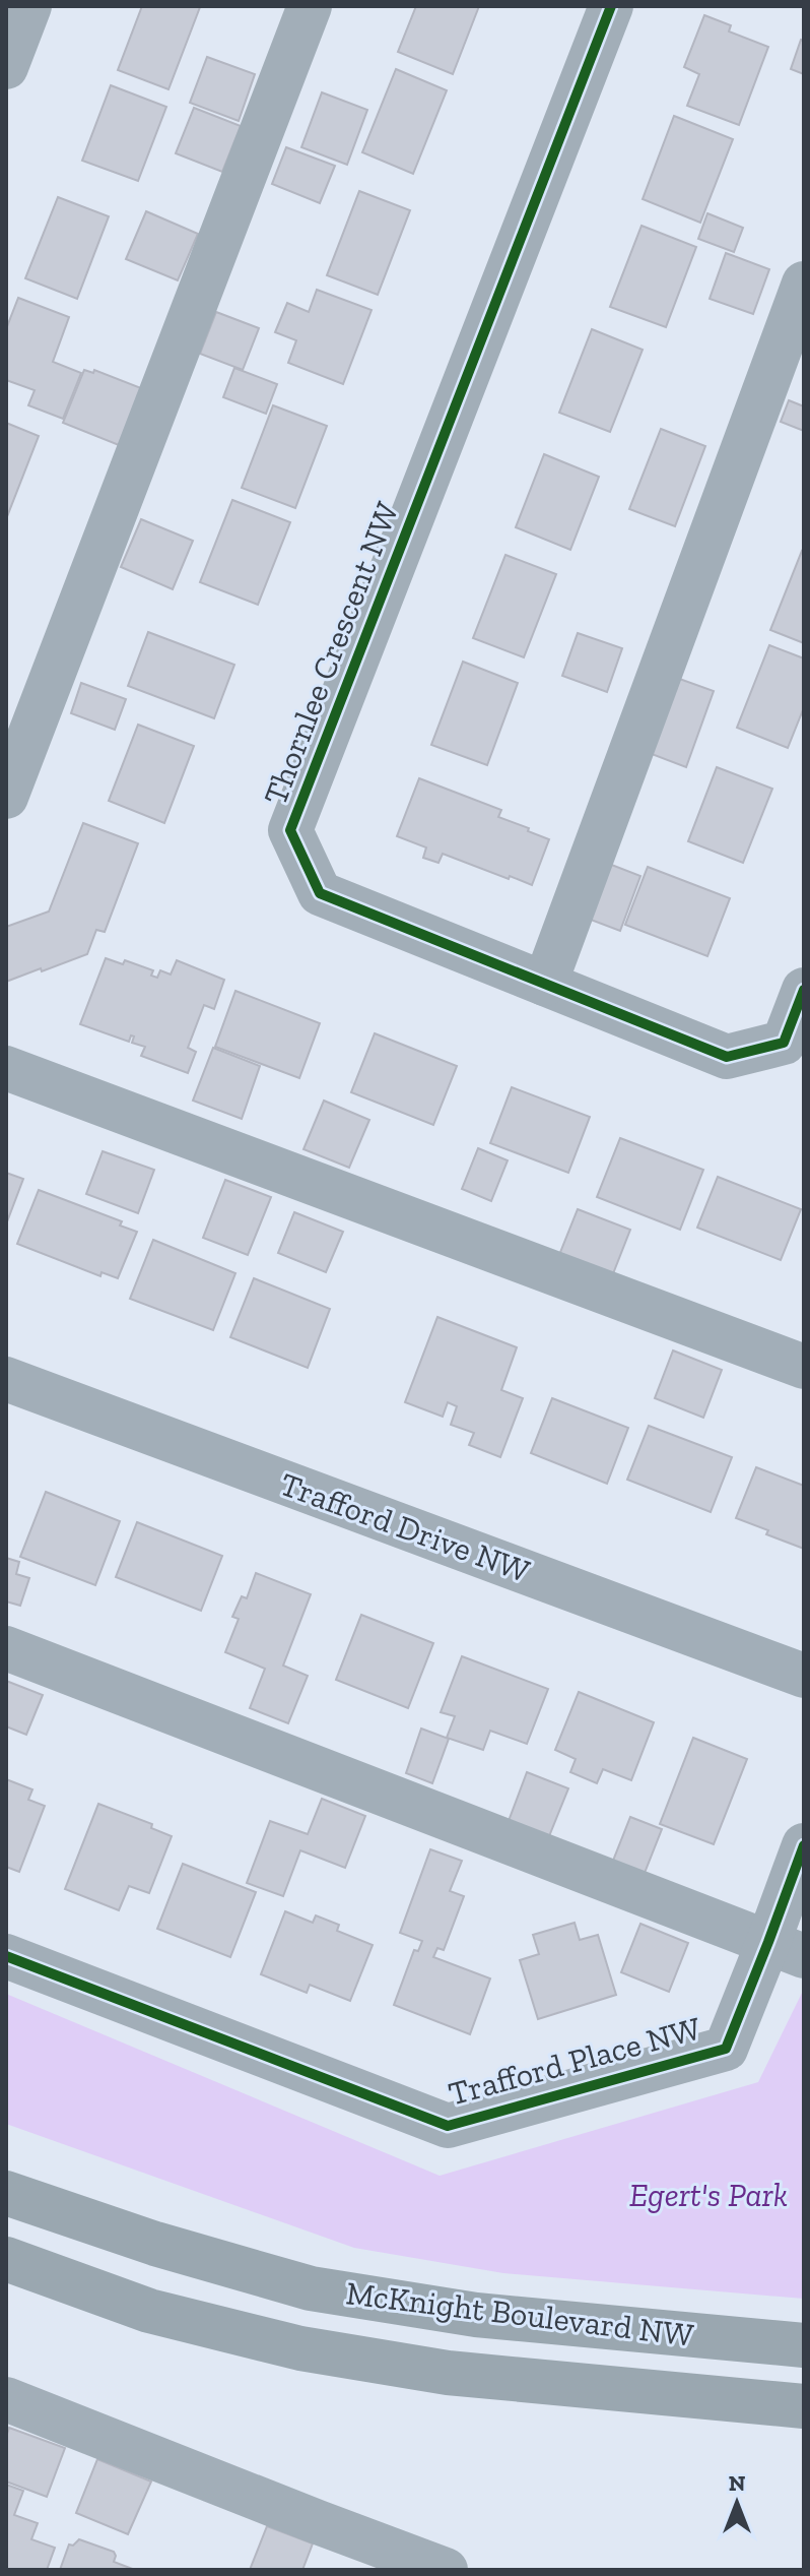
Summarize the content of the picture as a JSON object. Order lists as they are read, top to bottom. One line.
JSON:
{"streets":{"main road":["McKnight Boulevard NW"],"street":["Thornlee Crescent NW","Trafford Drive NW","Trafford Place NW"]},"parks":["Egert's Park"],"north":"top"}
